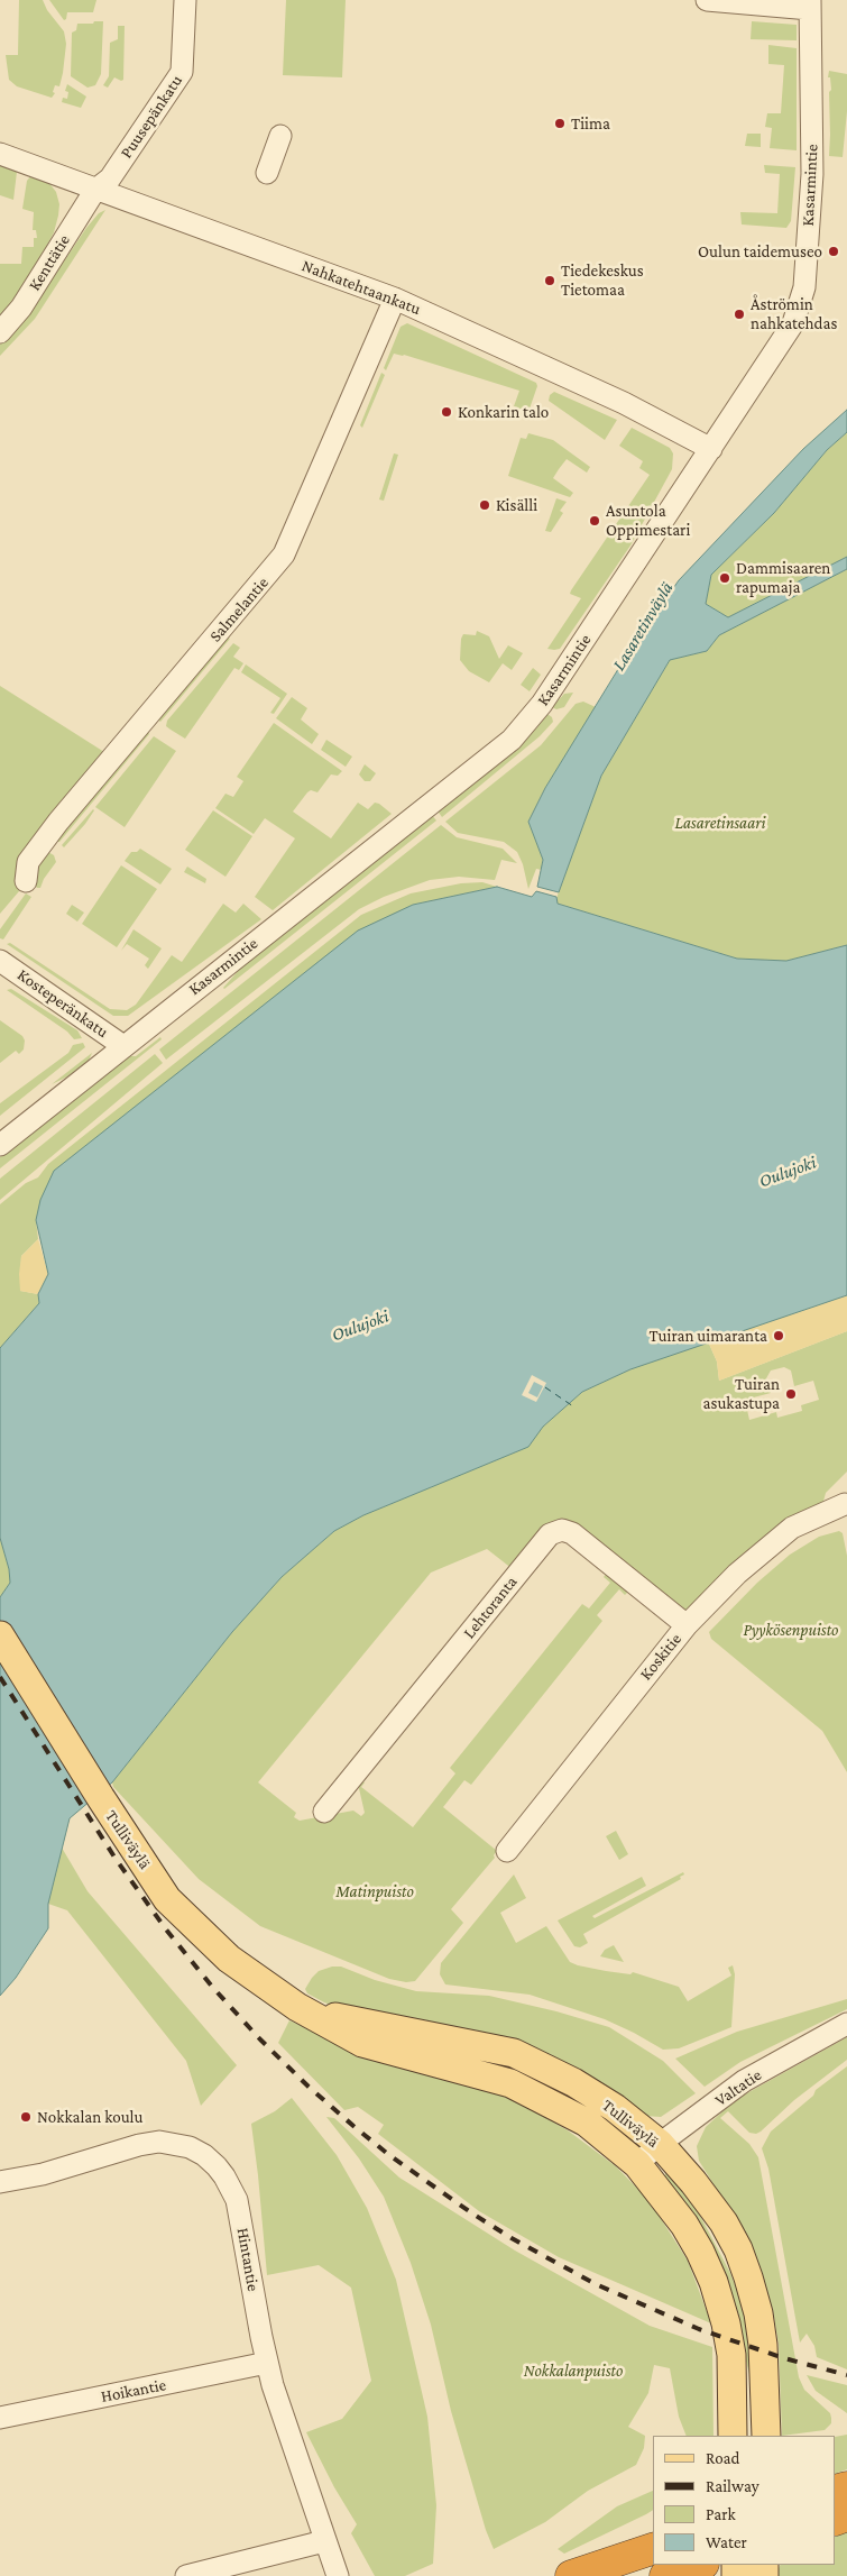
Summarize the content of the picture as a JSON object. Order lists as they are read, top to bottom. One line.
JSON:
{"streets":{"main road":["Tulliväylä"],"street":["Puusepänkatu","Kasarmintie","Kenttätie","Nahkatehtaankatu","Salmelantie","Kosteperänkatu","Lehtoranta","Koskitie","Valtatie","Hintantie","Hoikantie"]},"crossings":[["Puusepänkatu","Kenttätie"],["Puusepänkatu","Nahkatehtaankatu"],["Kasarmintie","Nahkatehtaankatu"],["Kasarmintie","Kosteperänkatu"],["Kenttätie","Nahkatehtaankatu"],["Nahkatehtaankatu","Salmelantie"],["Lehtoranta","Koskitie"],["Tulliväylä","Valtatie"],["Hintantie","Hoikantie"]],"water":["Lasaretinväylä","Oulujoki"],"parks":["Lasaretinsaari","Pyykösenpuisto","Matinpuisto","Nokkalanpuisto"],"places":["Tiima","Oulun taidemuseo","Tiedekeskus Tietomaa","Åströmin nahkatehdas","Konkarin talo","Kisälli","Asuntola Oppimestari","Dammisaaren rapumaja","Tuiran uimaranta","Tuiran asukastupa","Nokkalan koulu"],"legend":["Road","Railway","Park","Water"]}
